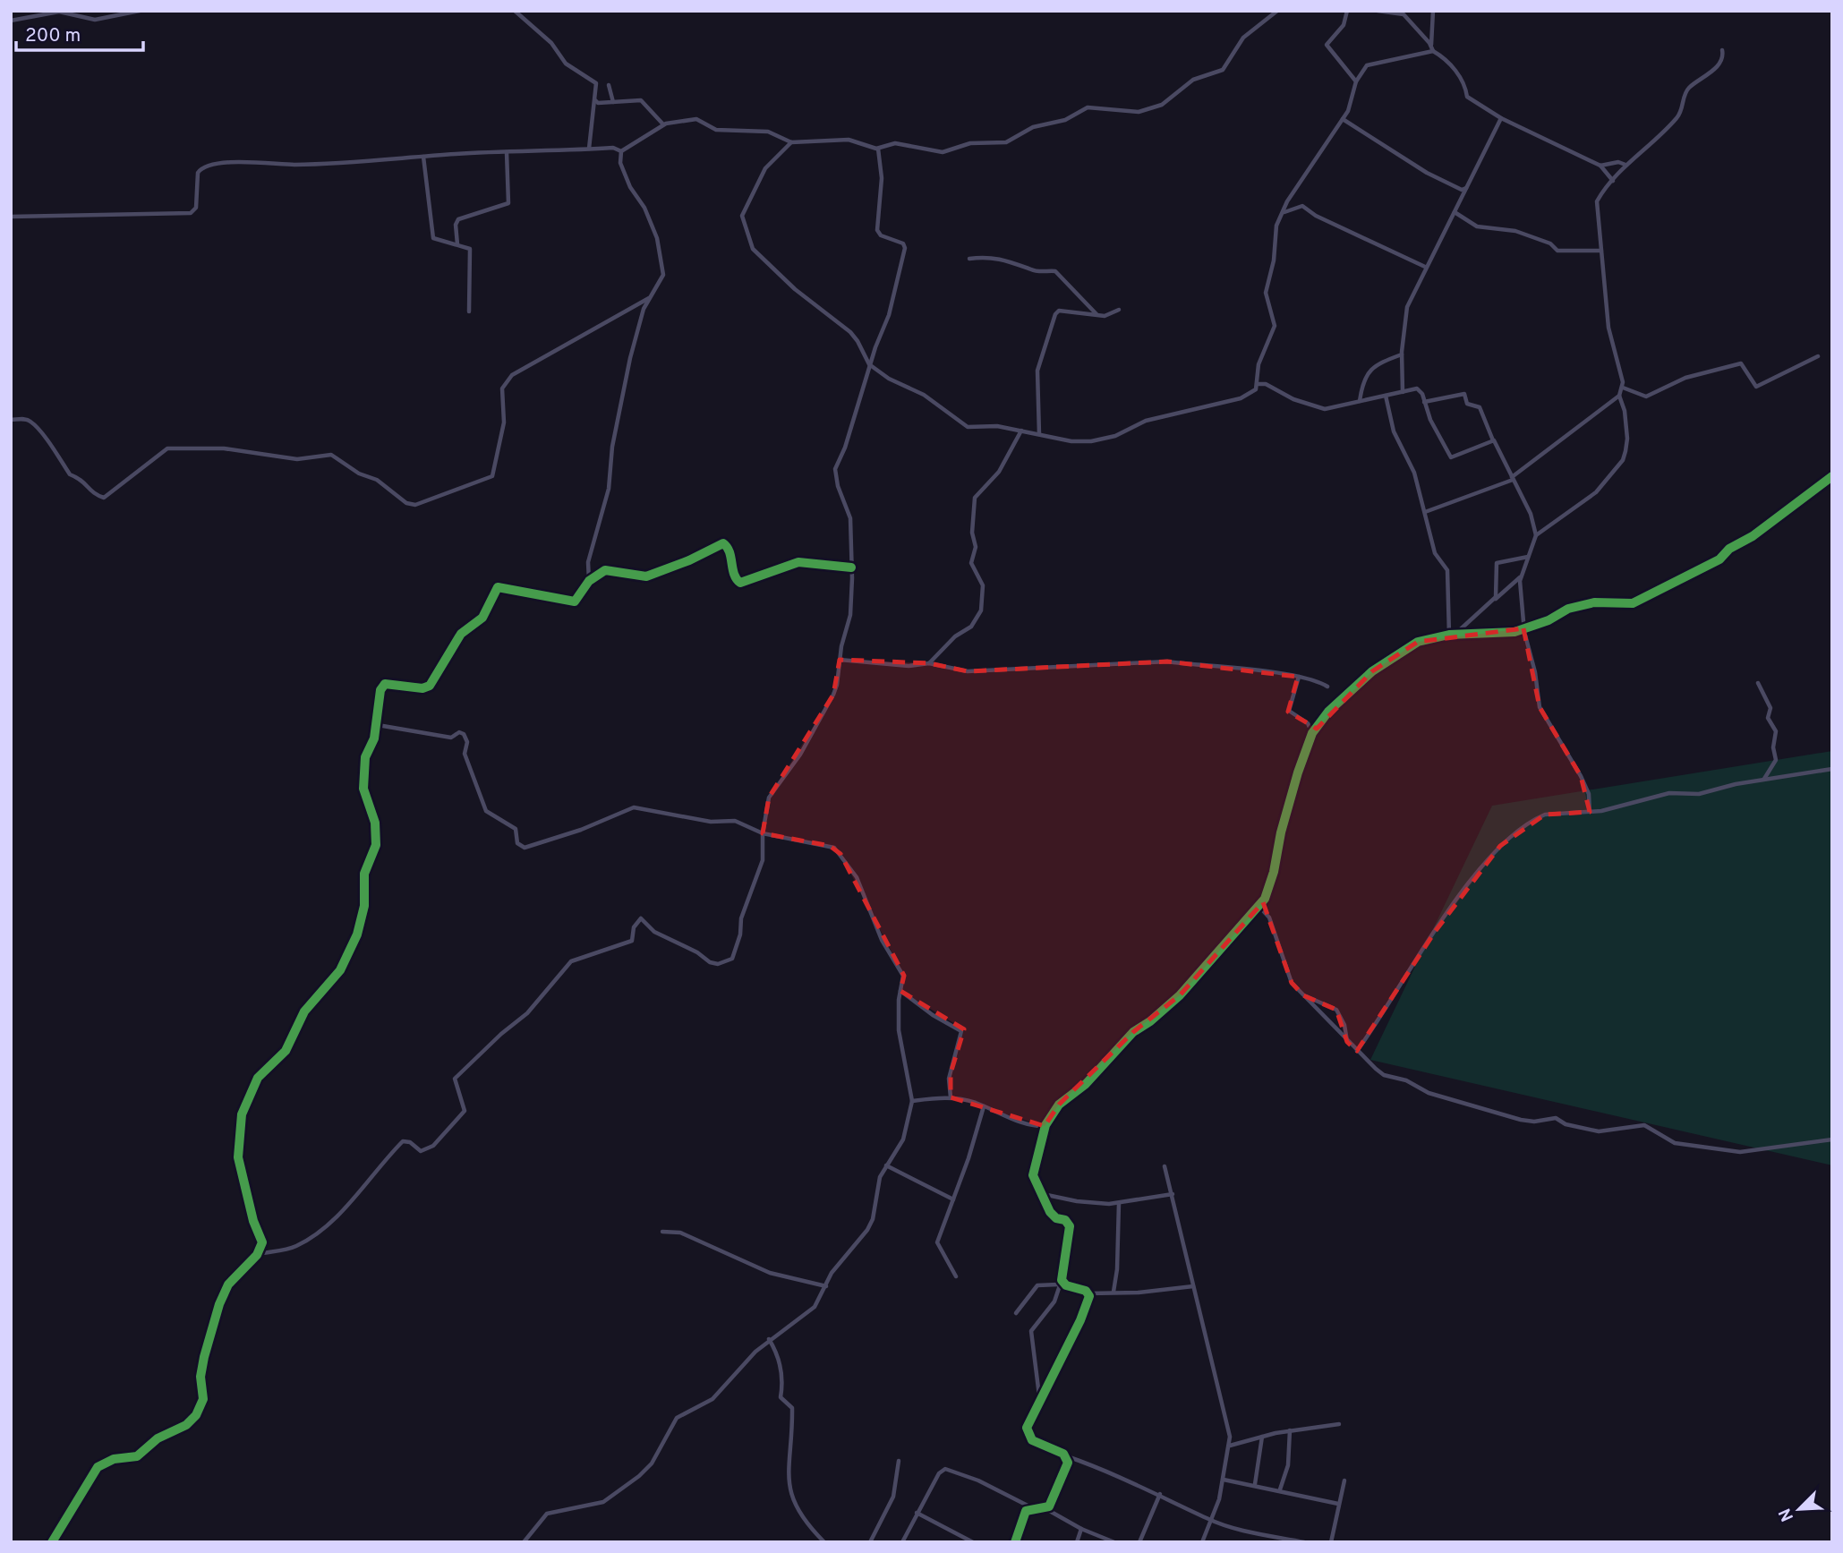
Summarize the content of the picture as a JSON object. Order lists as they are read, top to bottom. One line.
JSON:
{"scale_bar":"200 m","north":"bottom left"}
